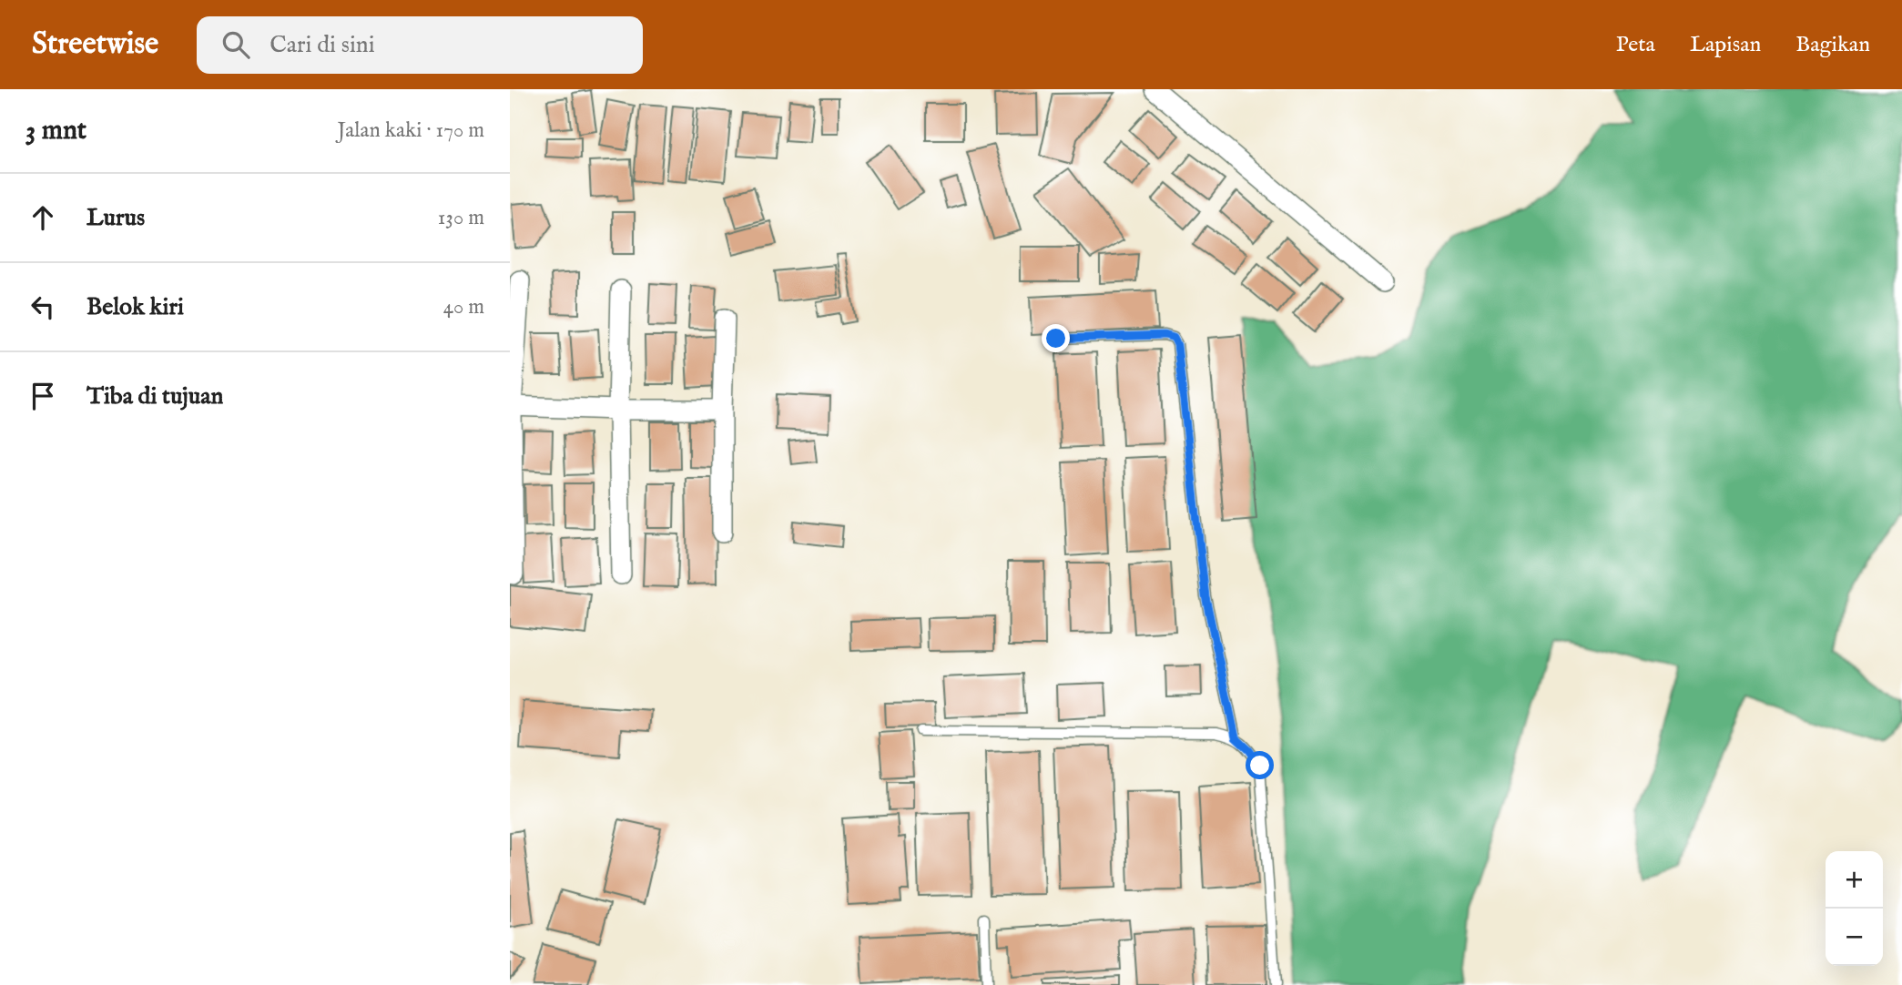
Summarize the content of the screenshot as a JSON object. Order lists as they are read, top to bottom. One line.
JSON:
{"page":{"header":"Streetwise","search":"Cari di sini","nav":["Peta","Lapisan","Bagikan"],"heading":["3 mnt","Jalan kaki · 170 m"],"list":[["Lurus","130 m"],["Belok kiri","40 m"],"Tiba di tujuan"],"map_buttons":["+","−"]}}
